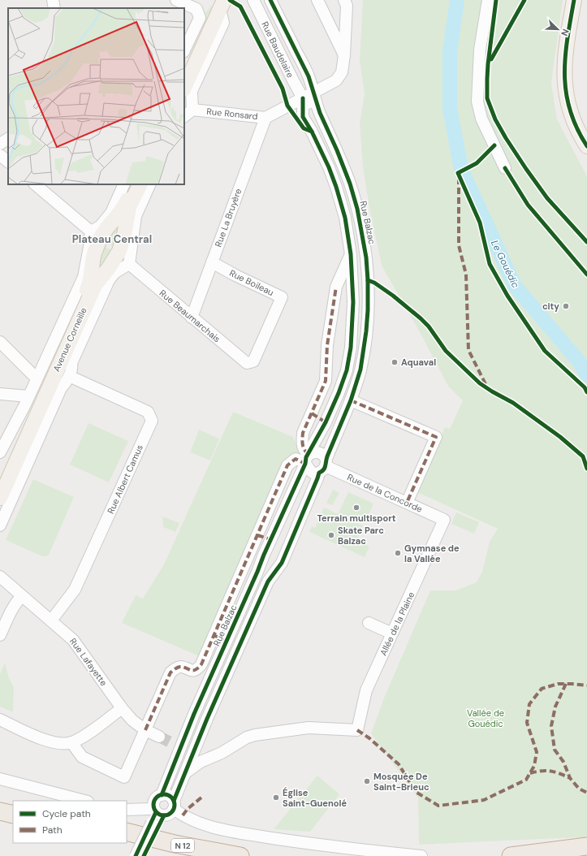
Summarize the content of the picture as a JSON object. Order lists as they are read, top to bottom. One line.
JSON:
{"streets":{"highway":["N 12"],"main road":["Avenue Corneille"],"street":["Rue Baudelaire","Rue Ronsard","Rue La Bruyère","Rue Balzac","Rue Boileau","Rue Beaumarchais","Rue Albert Camus","Rue de la Concorde","Allée de la Plaine","Rue Lafayette"]},"crossings":[["Rue Baudelaire","Rue Ronsard"],["Rue Baudelaire","Rue Balzac"],["Rue Ronsard","Rue La Bruyère"],["Rue Ronsard","Rue Balzac"],["Rue La Bruyère","Rue Boileau"],["Rue La Bruyère","Rue Beaumarchais"],["Rue Balzac","Rue de la Concorde"],["Rue Boileau","Rue Beaumarchais"],["Rue Albert Camus","Rue Lafayette"],["Rue de la Concorde","Allée de la Plaine"]],"districts":["Plateau Central"],"water":["Le Gouédic"],"parks":["Vallée de Gouédic"],"places":["city","Aquaval","Terrain multisport","Skate Parc Balzac","Gymnase de la Vallée","Mosquée De Saint-Brieuc","Église Saint-Guenolé"],"legend":["Cycle path","Path"],"north":"bottom right"}
